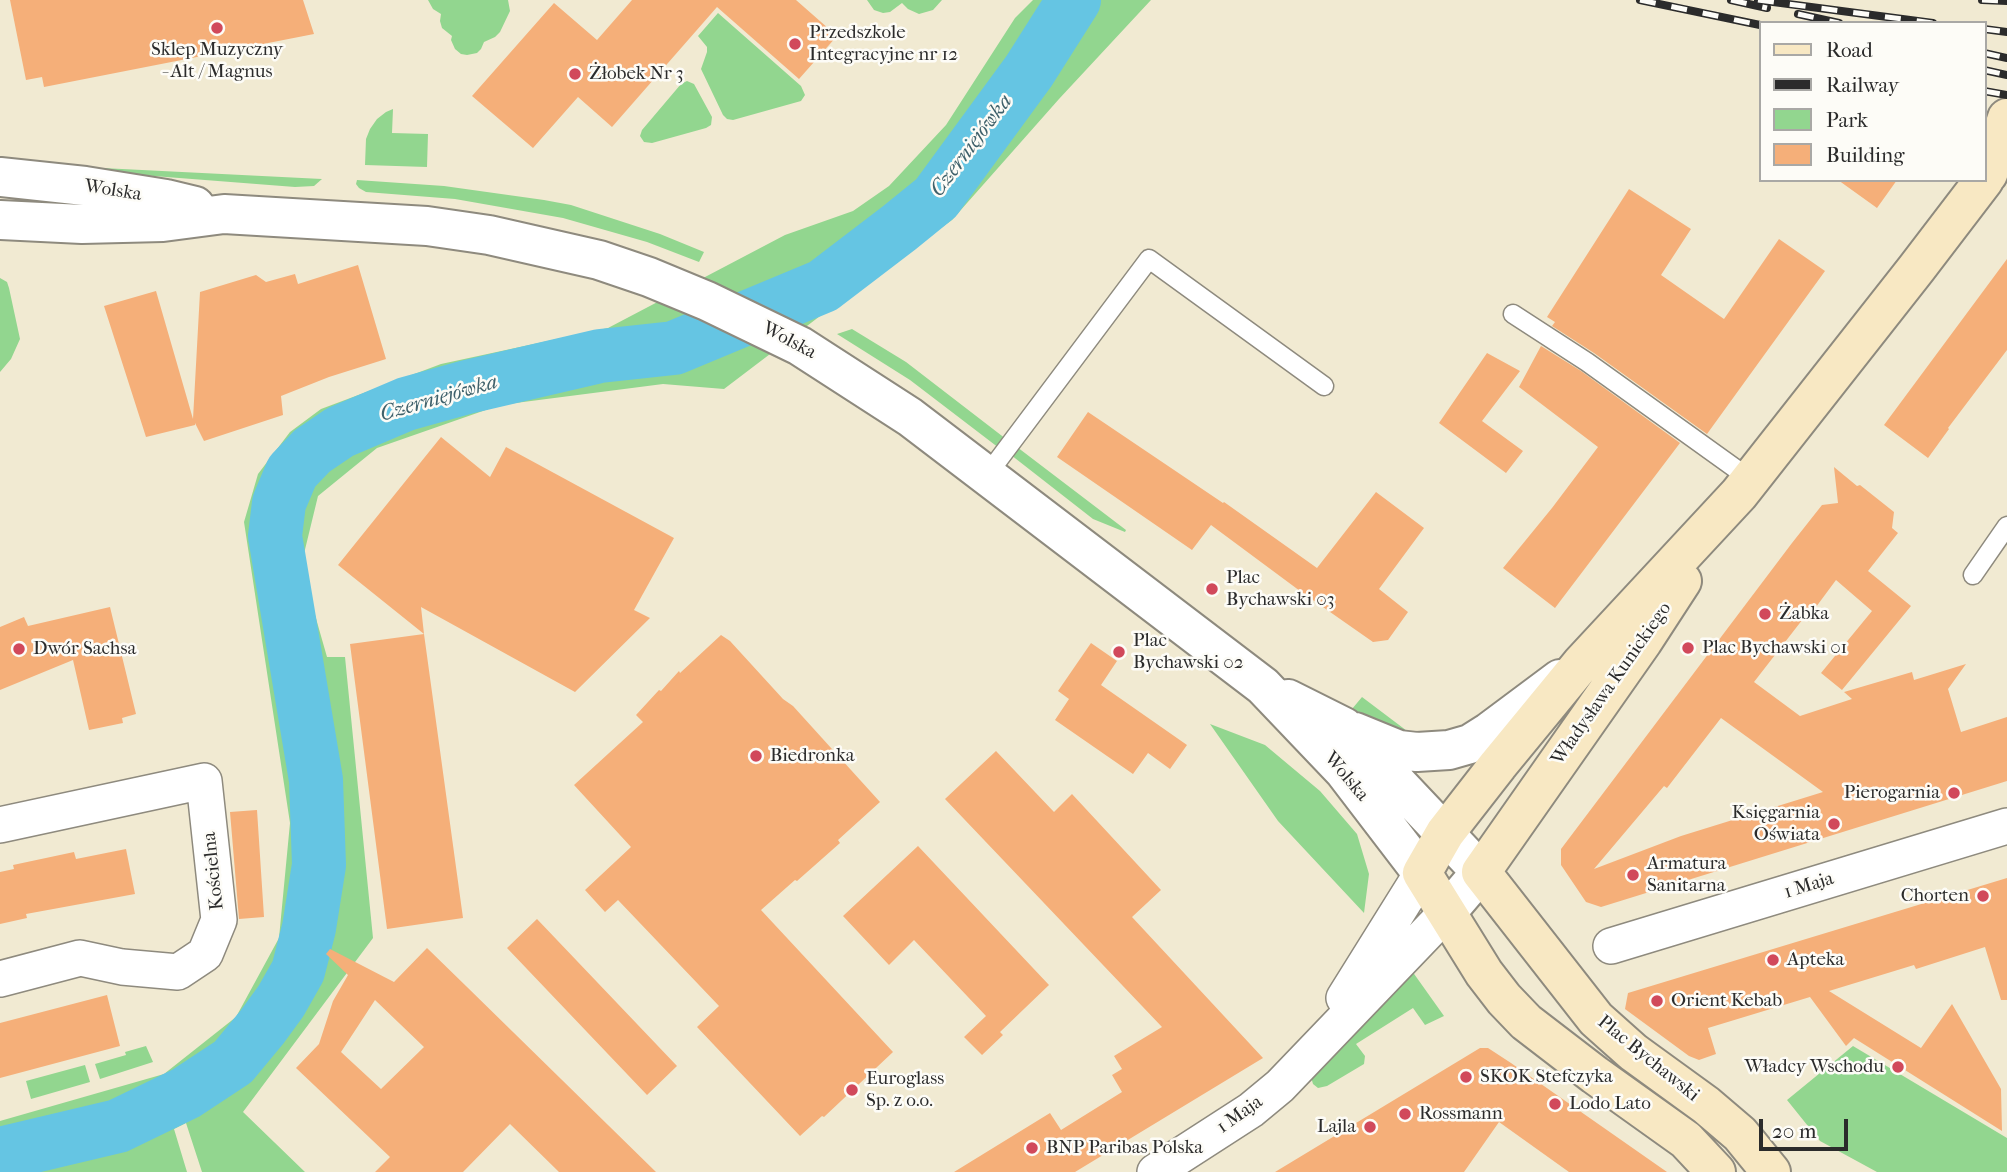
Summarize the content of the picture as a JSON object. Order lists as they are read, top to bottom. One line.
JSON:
{"streets":{"main road":["Władysława Kunickiego","Plac Bychawski"],"street":["Wolska","Kościelna","1 Maja"]},"crossings":[["Wolska","Władysława Kunickiego"],["Wolska","1 Maja"],["Wolska","Plac Bychawski"],["Władysława Kunickiego","Plac Bychawski"]],"water":["Czerniejówka"],"places":["Sklep Muzyczny - Alt / Magnus","Przedszkole Integracyjne nr 12","Żłobek Nr 3","Plac Bychawski 03","Żabka","Plac Bychawski 01","Dwór Sachsa","Plac Bychawski 02","Biedronka","Pierogarnia","Księgarnia Oświata","Armatura Sanitarna","Chorten","Apteka","Orient Kebab","Władcy Wschodu","SKOK Stefczyka","Euroglass Sp. z o.o.","Lodo Lato","Rossmann","Lajla","BNP Paribas Polska"],"legend":["Road","Railway","Park","Building"],"scale_bar":"20 m"}
